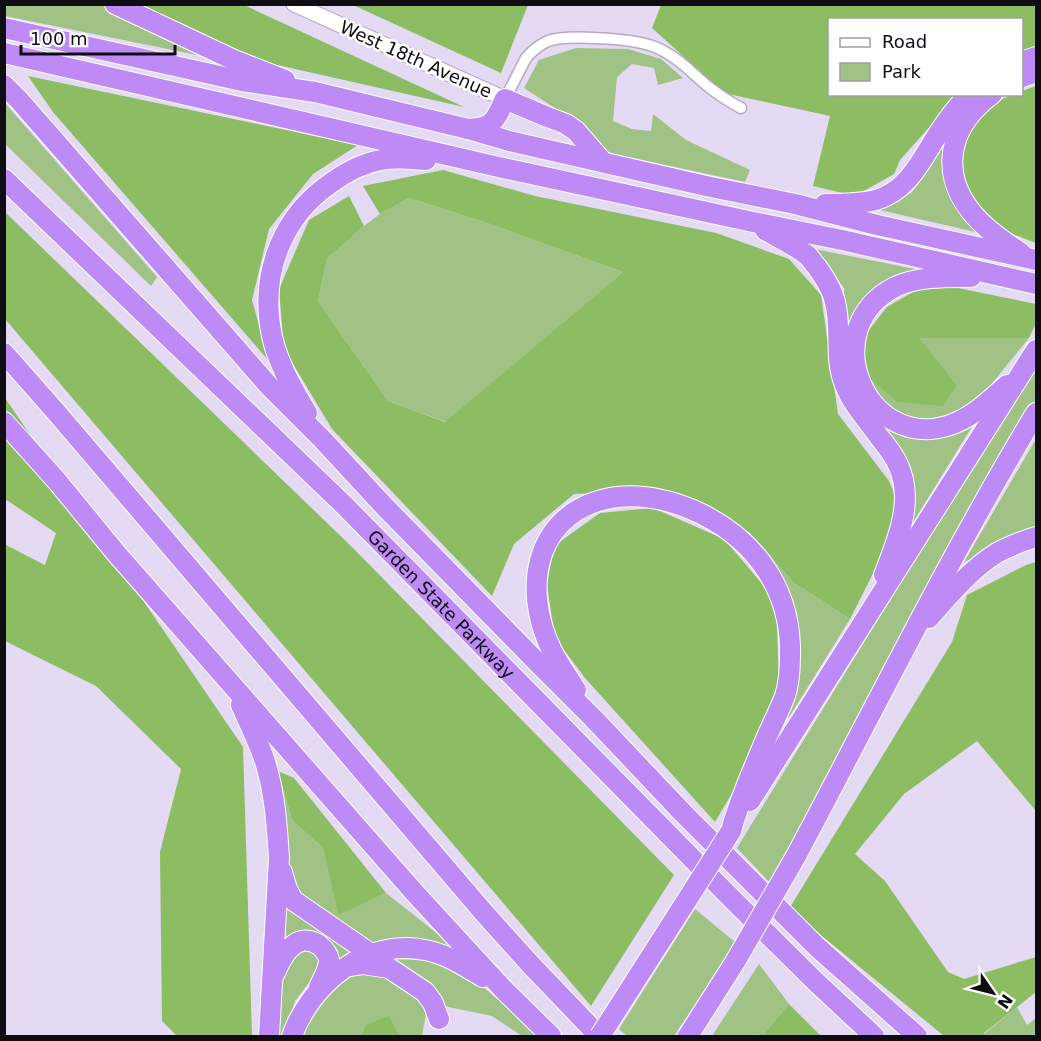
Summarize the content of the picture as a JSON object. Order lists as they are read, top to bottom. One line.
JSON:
{"streets":{"highway":["Garden State Parkway"],"street":["West 18th Avenue"]},"legend":["Road","Park"],"scale_bar":"100 m","north":"bottom right"}
